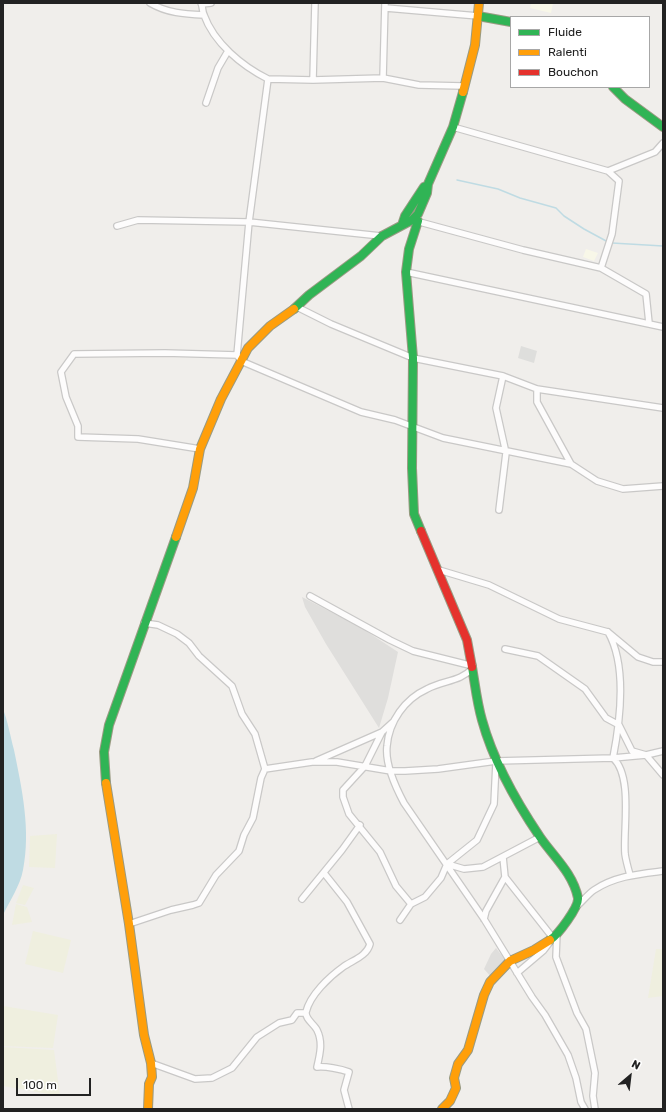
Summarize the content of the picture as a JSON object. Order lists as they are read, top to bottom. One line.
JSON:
{"legend":["Fluide","Ralenti","Bouchon"],"scale_bar":"100 m","north":"top right"}
